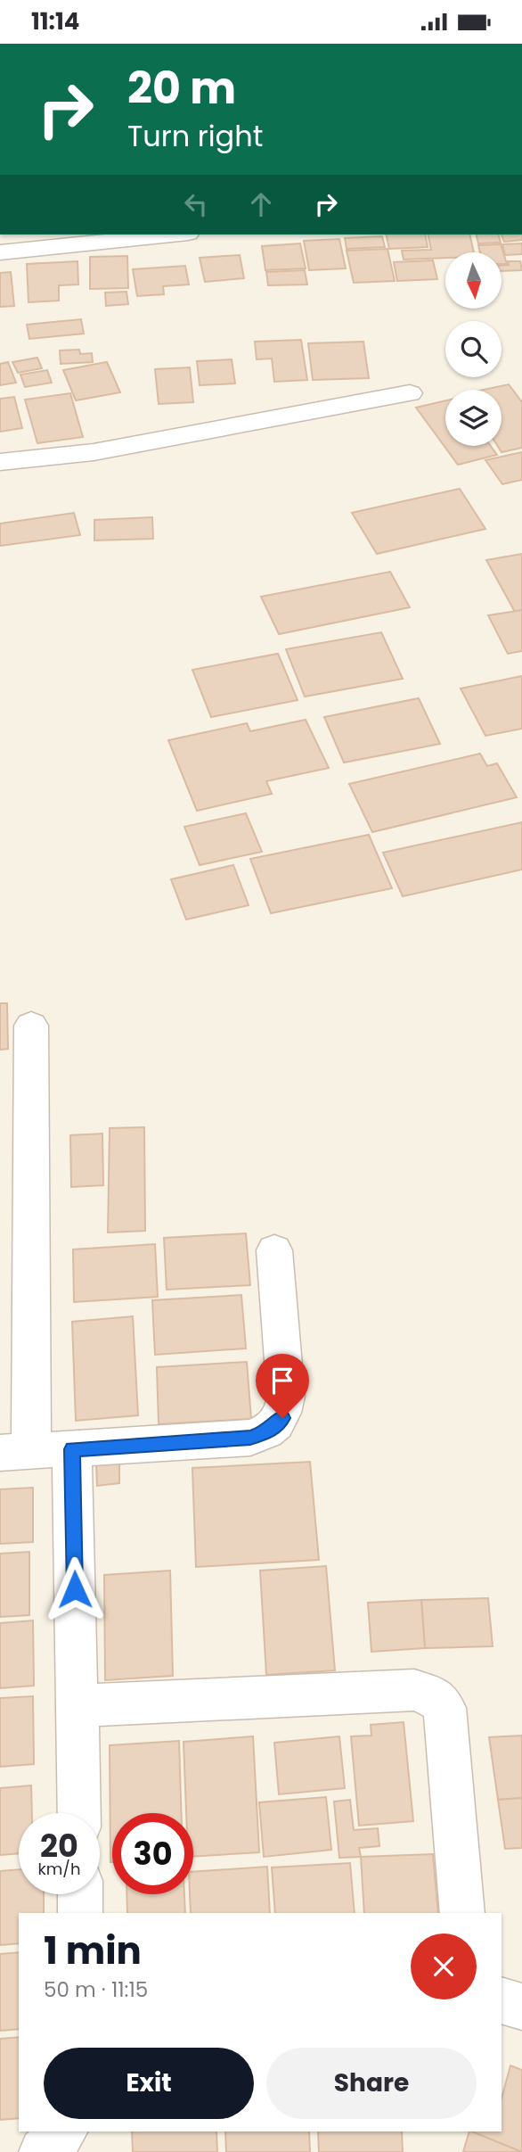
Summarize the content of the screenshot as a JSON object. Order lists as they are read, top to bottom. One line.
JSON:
{"north":"bottom","page":{"status":"11:14","turn":["20 m","Turn right"],"speed":"20 km/h","limit":"30","heading":["1 min","50 m · 11:15"],"buttons":["Exit","Share"]}}
